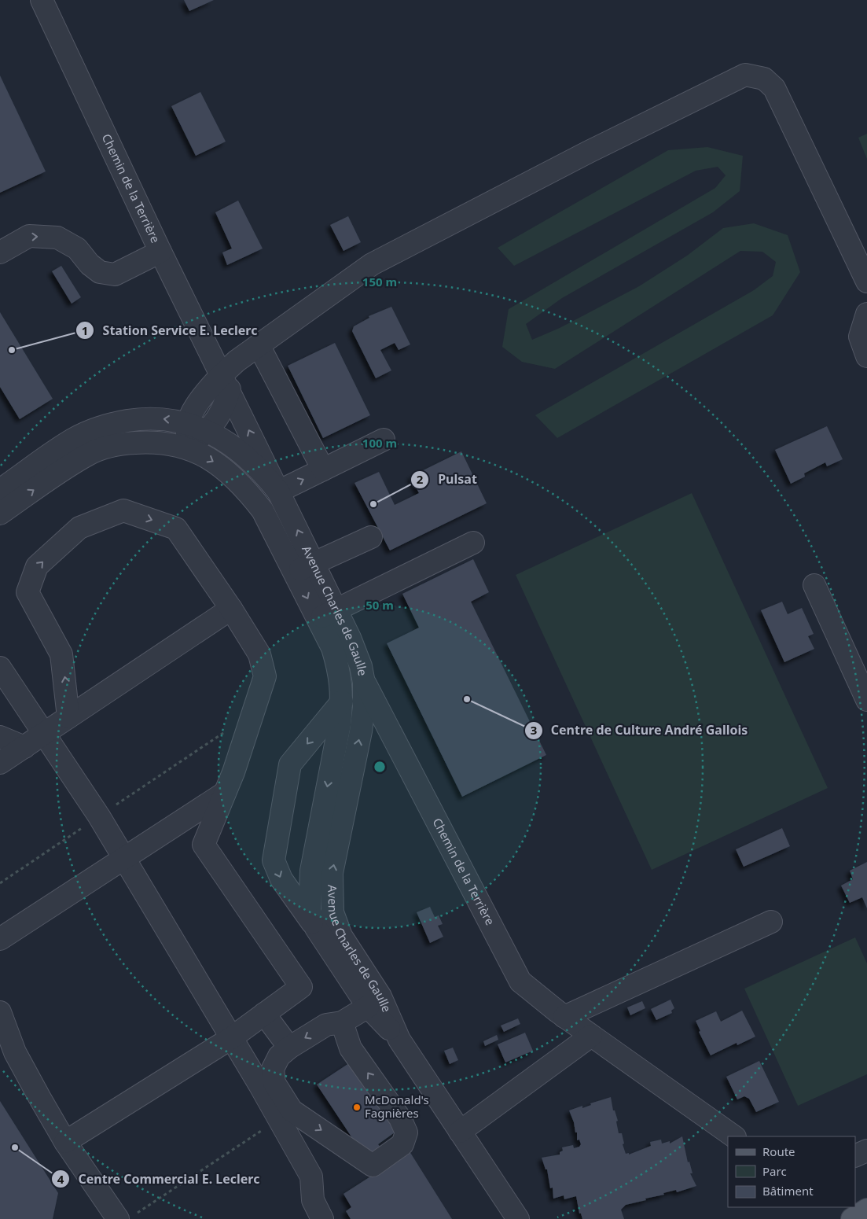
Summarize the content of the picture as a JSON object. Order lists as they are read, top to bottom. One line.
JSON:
{"streets":{"street":["Chemin de la Terrière","Avenue Charles de Gaulle"]},"crossings":[["Chemin de la Terrière","Avenue Charles de Gaulle"]],"places":["Station Service E. Leclerc","Pulsat","Centre de Culture André Gallois","McDonald's Fagnières","Centre Commercial E. Leclerc"],"legend":["Route","Parc","Bâtiment"],"rings":["150 m","100 m","50 m"]}
